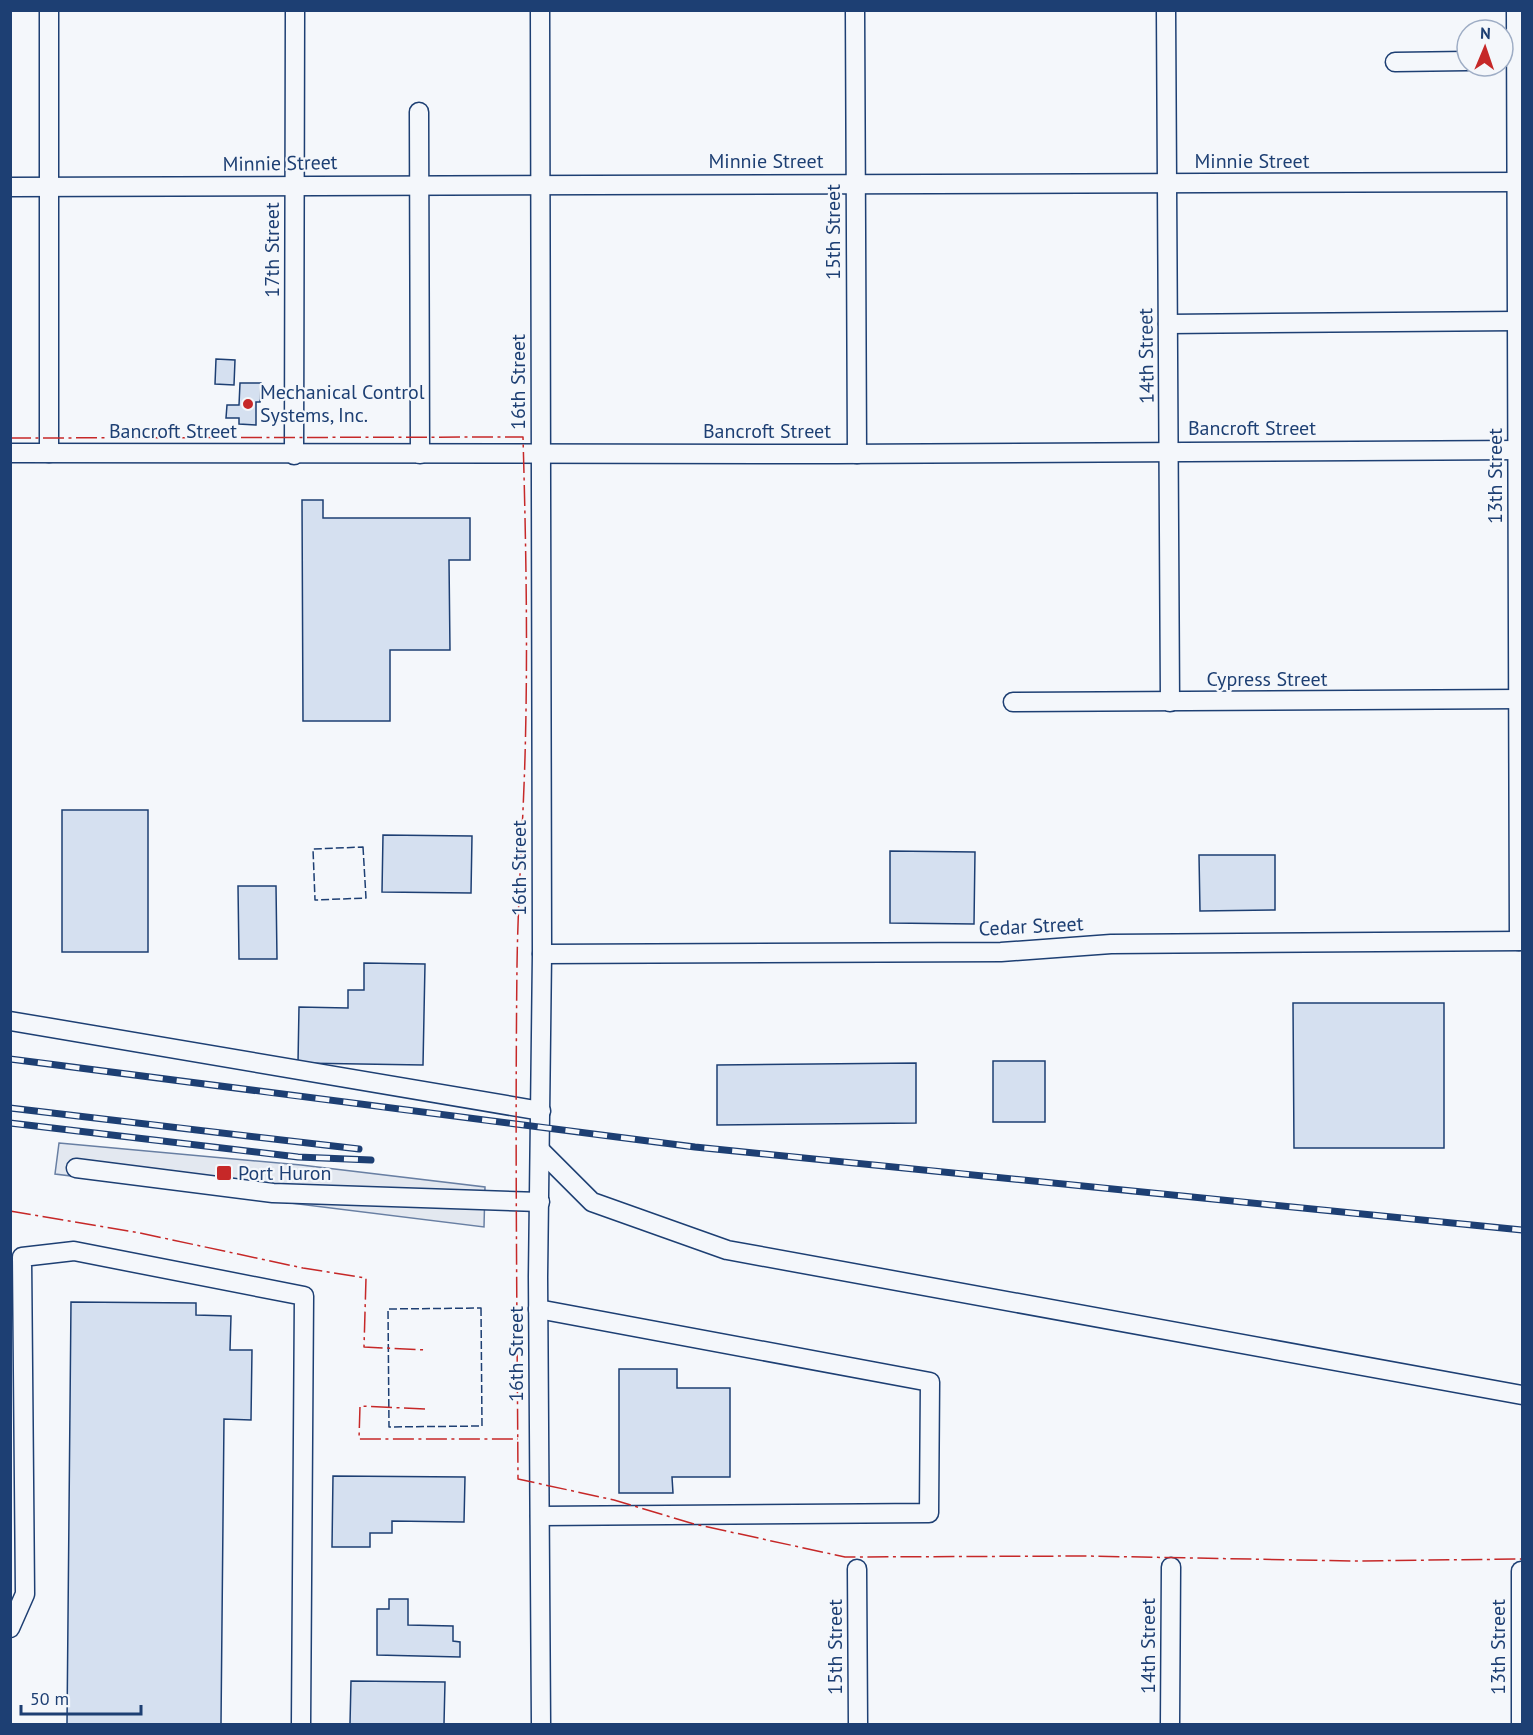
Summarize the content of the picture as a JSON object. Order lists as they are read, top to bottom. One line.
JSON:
{"streets":{"street":["Minnie Street","15th Street","17th Street","14th Street","16th Street","Bancroft Street","13th Street","Cypress Street","Cedar Street"]},"crossings":[["Minnie Street","15th Street"],["Minnie Street","17th Street"],["Minnie Street","14th Street"],["Minnie Street","16th Street"],["Minnie Street","13th Street"],["15th Street","Bancroft Street"],["17th Street","Bancroft Street"],["14th Street","Bancroft Street"],["14th Street","Cypress Street"],["16th Street","Bancroft Street"],["16th Street","Cedar Street"],["Bancroft Street","13th Street"],["13th Street","Cypress Street"],["13th Street","Cedar Street"]],"places":{"other":["Mechanical Control Systems, Inc."],"transit":["Port Huron"]},"scale_bar":"50 m","north":"top"}
